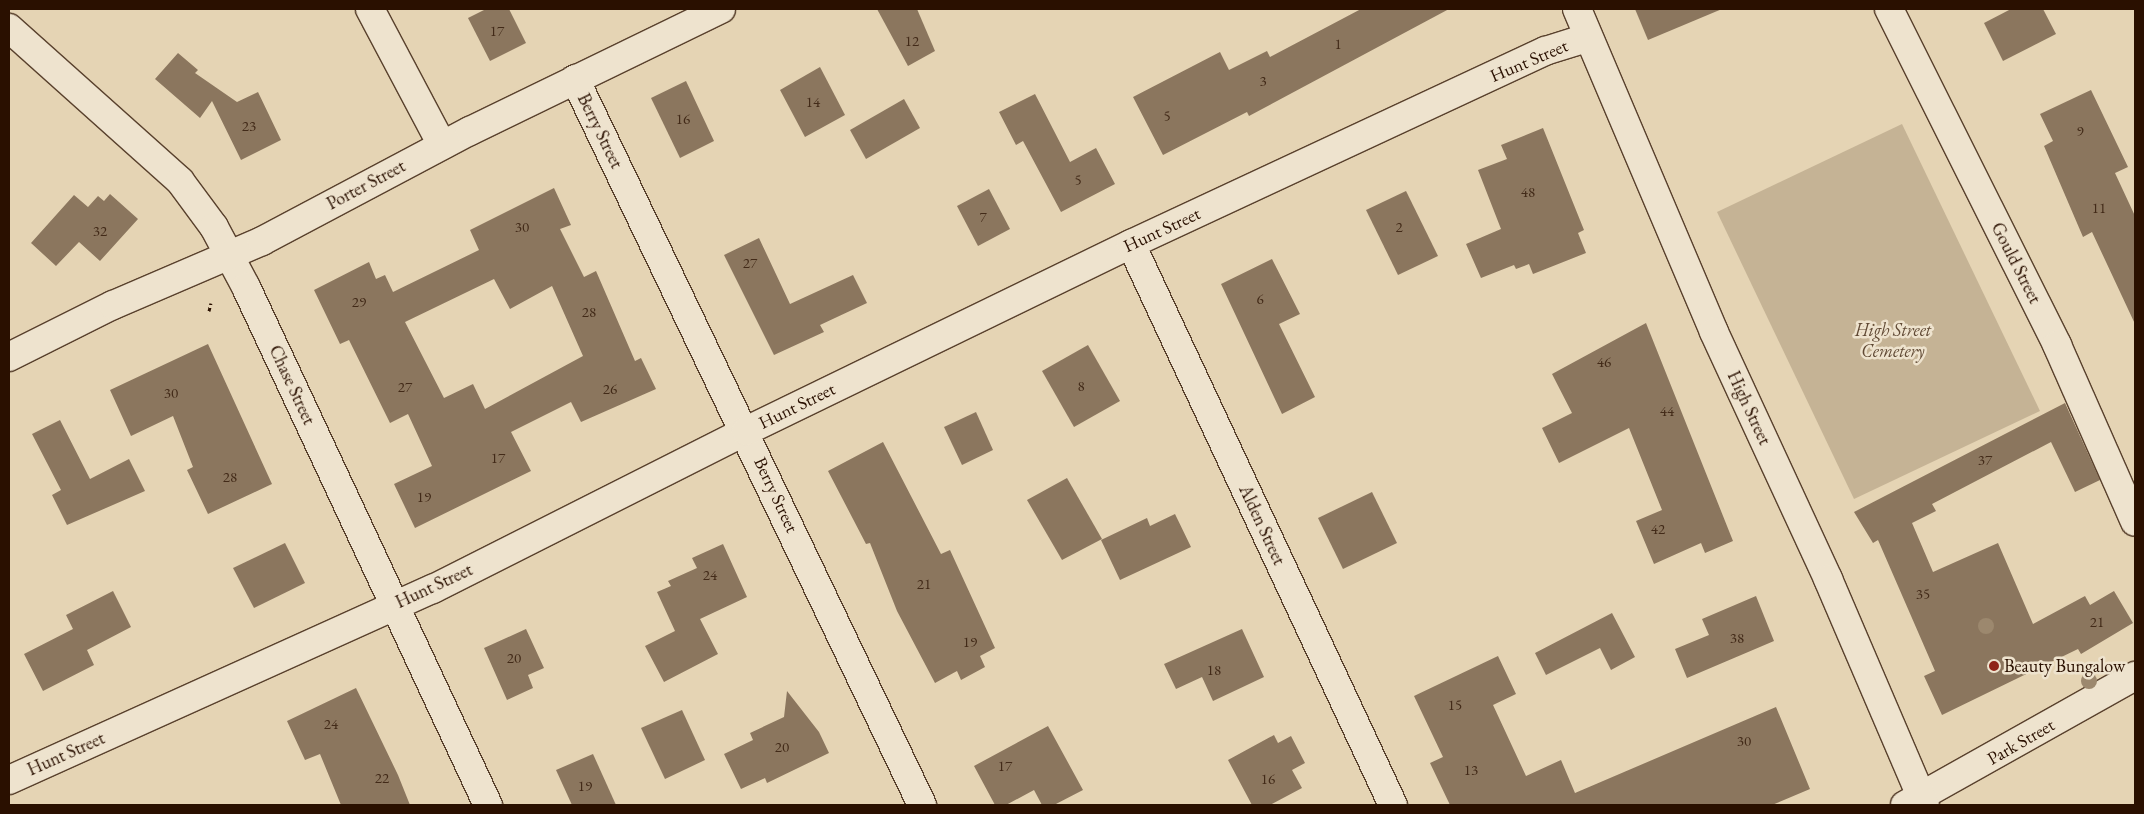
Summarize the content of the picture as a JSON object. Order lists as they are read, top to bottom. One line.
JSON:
{"streets":{"street":["Hunt Street","Berry Street","Porter Street","Gould Street","Chase Street","High Street","Alden Street","Park Street"]},"crossings":[["Hunt Street","Berry Street"],["Hunt Street","Chase Street"],["Hunt Street","High Street"],["Hunt Street","Alden Street"],["Berry Street","Porter Street"],["Porter Street","Chase Street"],["High Street","Park Street"]],"parks":["High Street Cemetery"],"places":["Beauty Bungalow"],"house_numbers":["17","12","1","3","14","5","16","23","9","5","48","11","7","30","2","32","27","6","29","28","46","8","27","26","30","44","17","37","28","19","42","24","21","35","21","38","19","20","18","15","24","30","20","17","13","22","16","19"]}
